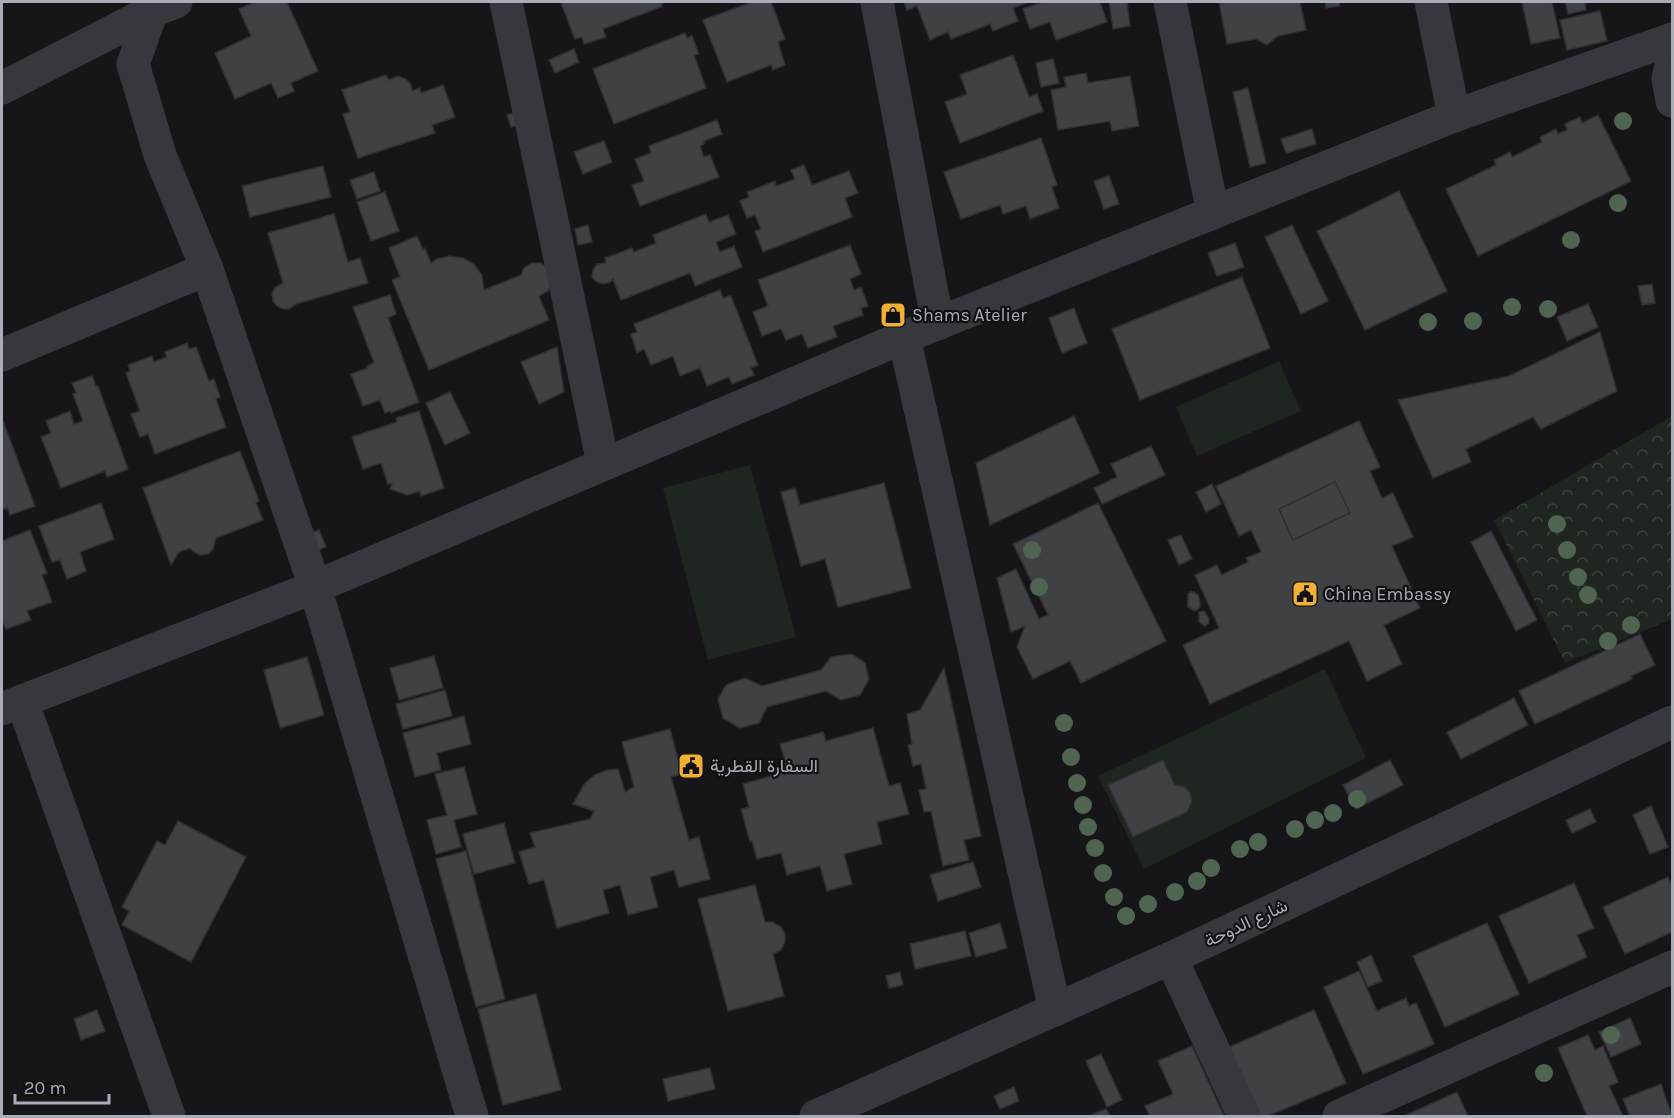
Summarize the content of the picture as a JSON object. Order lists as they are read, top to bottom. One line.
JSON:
{"streets":{"street":["شارع الدوحة"]},"places":{"shop":["Shams Atelier"],"public building":["China Embassy","السفارة القطرية"]},"scale_bar":"20 m"}
